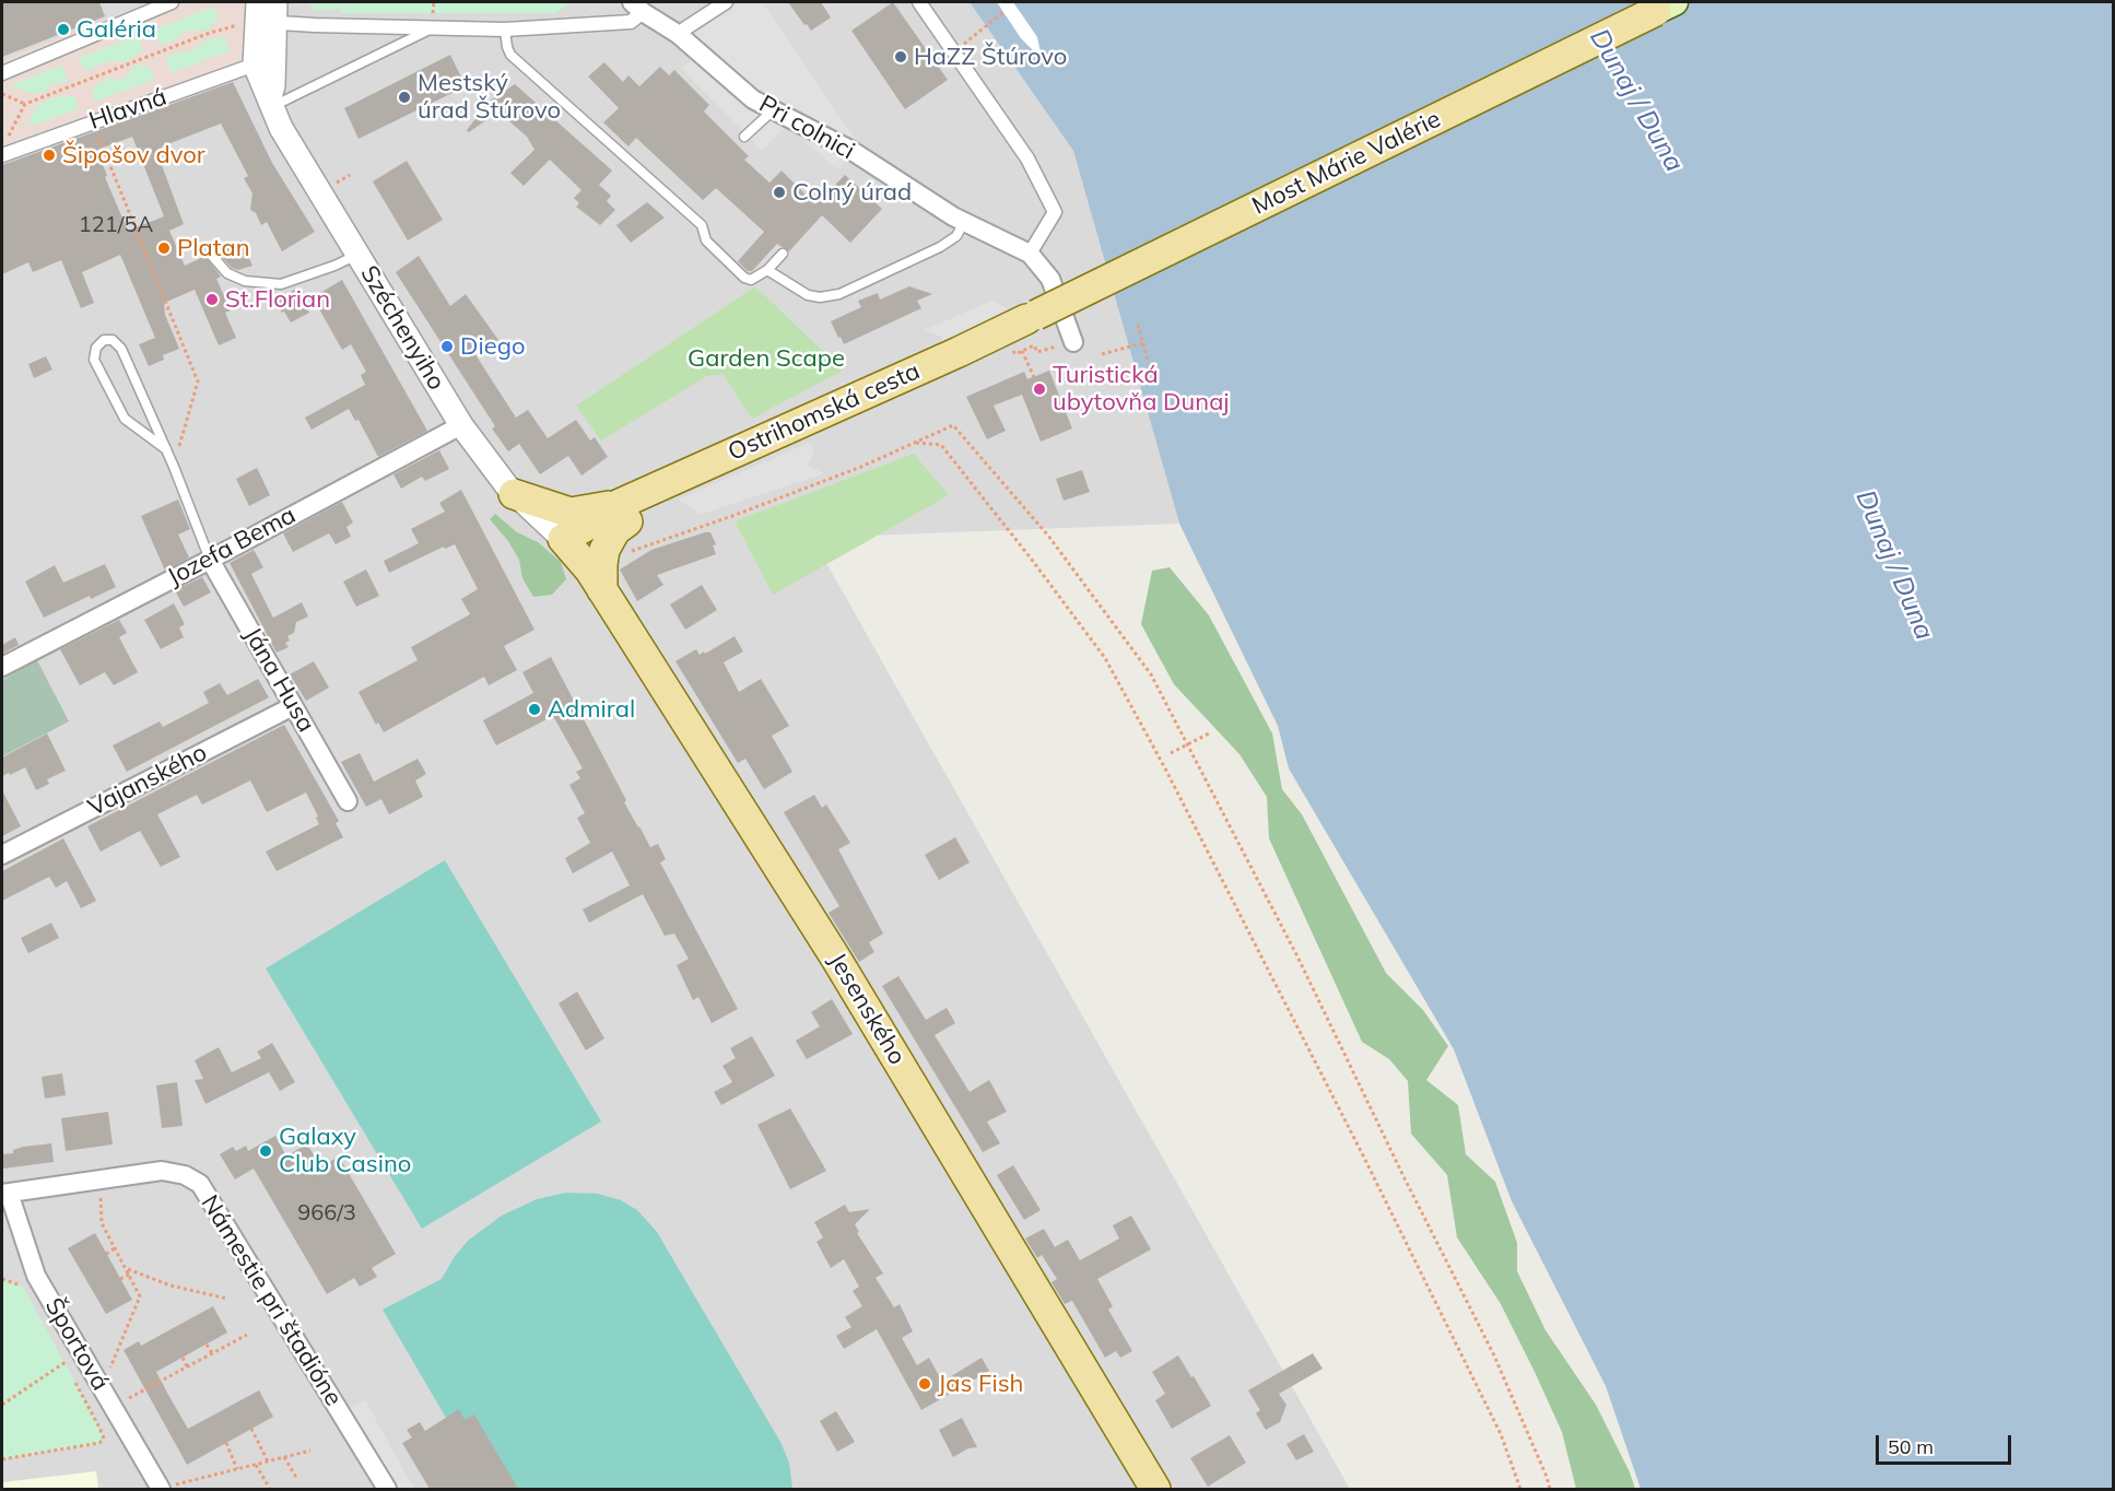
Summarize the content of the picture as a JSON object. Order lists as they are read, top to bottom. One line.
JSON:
{"streets":{"main road":["Most Márie Valérie","Ostrihomská cesta","Jesenského"],"street":["Hlavná","Pri colnici","Széchenyiho","Jozefa Bema","Jána Husa","Vajanského","Námestie pri štadióne","Športová"]},"crossings":[["Hlavná","Széchenyiho"],["Most Márie Valérie","Ostrihomská cesta"],["Széchenyiho","Jozefa Bema"],["Széchenyiho","Jesenského"],["Jozefa Bema","Jána Husa"],["Jána Husa","Vajanského"],["Námestie pri štadióne","Športová"]],"water":["Dunaj / Duna"],"parks":["Garden Scape"],"places":["Galéria","HaZZ Štúrovo","Mestský úrad Štúrovo","Šipošov dvor","Colný úrad","Platan","St.Florian","Diego","Turistická ubytovňa Dunaj","Admiral","Galaxy Club Casino","Jas Fish"],"house_numbers":["121/5A","966/3"],"scale_bar":"50 m"}
